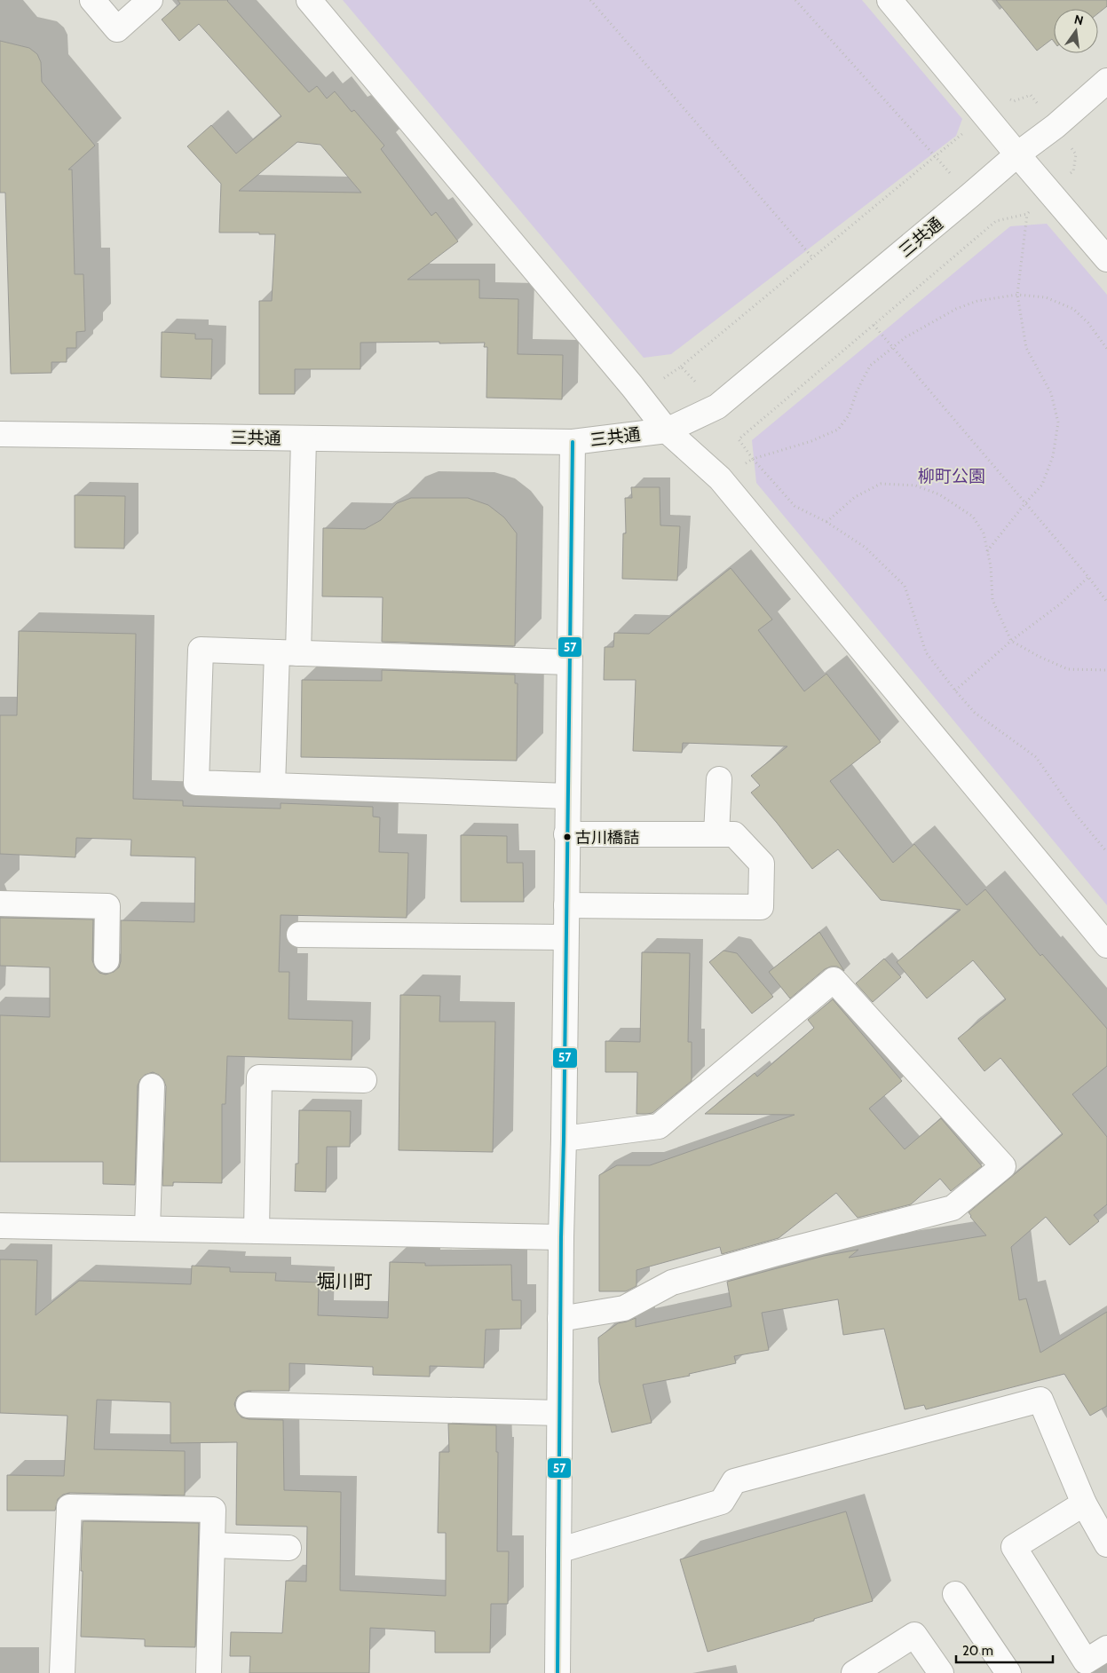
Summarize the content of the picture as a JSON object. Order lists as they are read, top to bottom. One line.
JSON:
{"streets":{"street":["三共通"]},"districts":["堀川町"],"parks":["柳町公園"],"places":["古川橋詰"],"lines":["transit line 57"],"scale_bar":"20 m","north":"top"}
